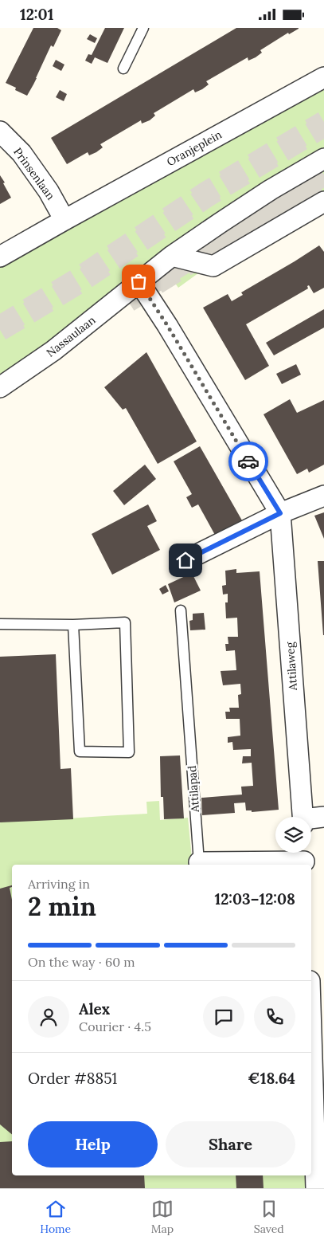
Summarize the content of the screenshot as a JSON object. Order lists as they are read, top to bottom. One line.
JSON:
{"streets":{"street":["Oranjeplein","Prinsenlaan","Nassaulaan","Attilaweg","Attilapad"]},"crossings":[["Oranjeplein","Prinsenlaan"]],"page":{"status":"12:01","heading":["2 min","Arriving in","12:03–12:08"],"panel":["Alex","Courier · 4.5","Order #8851","€18.64"],"bar":"On the way · 60 m","buttons":["Help","Share"],"tabs":["Home","Map","Saved"]}}
